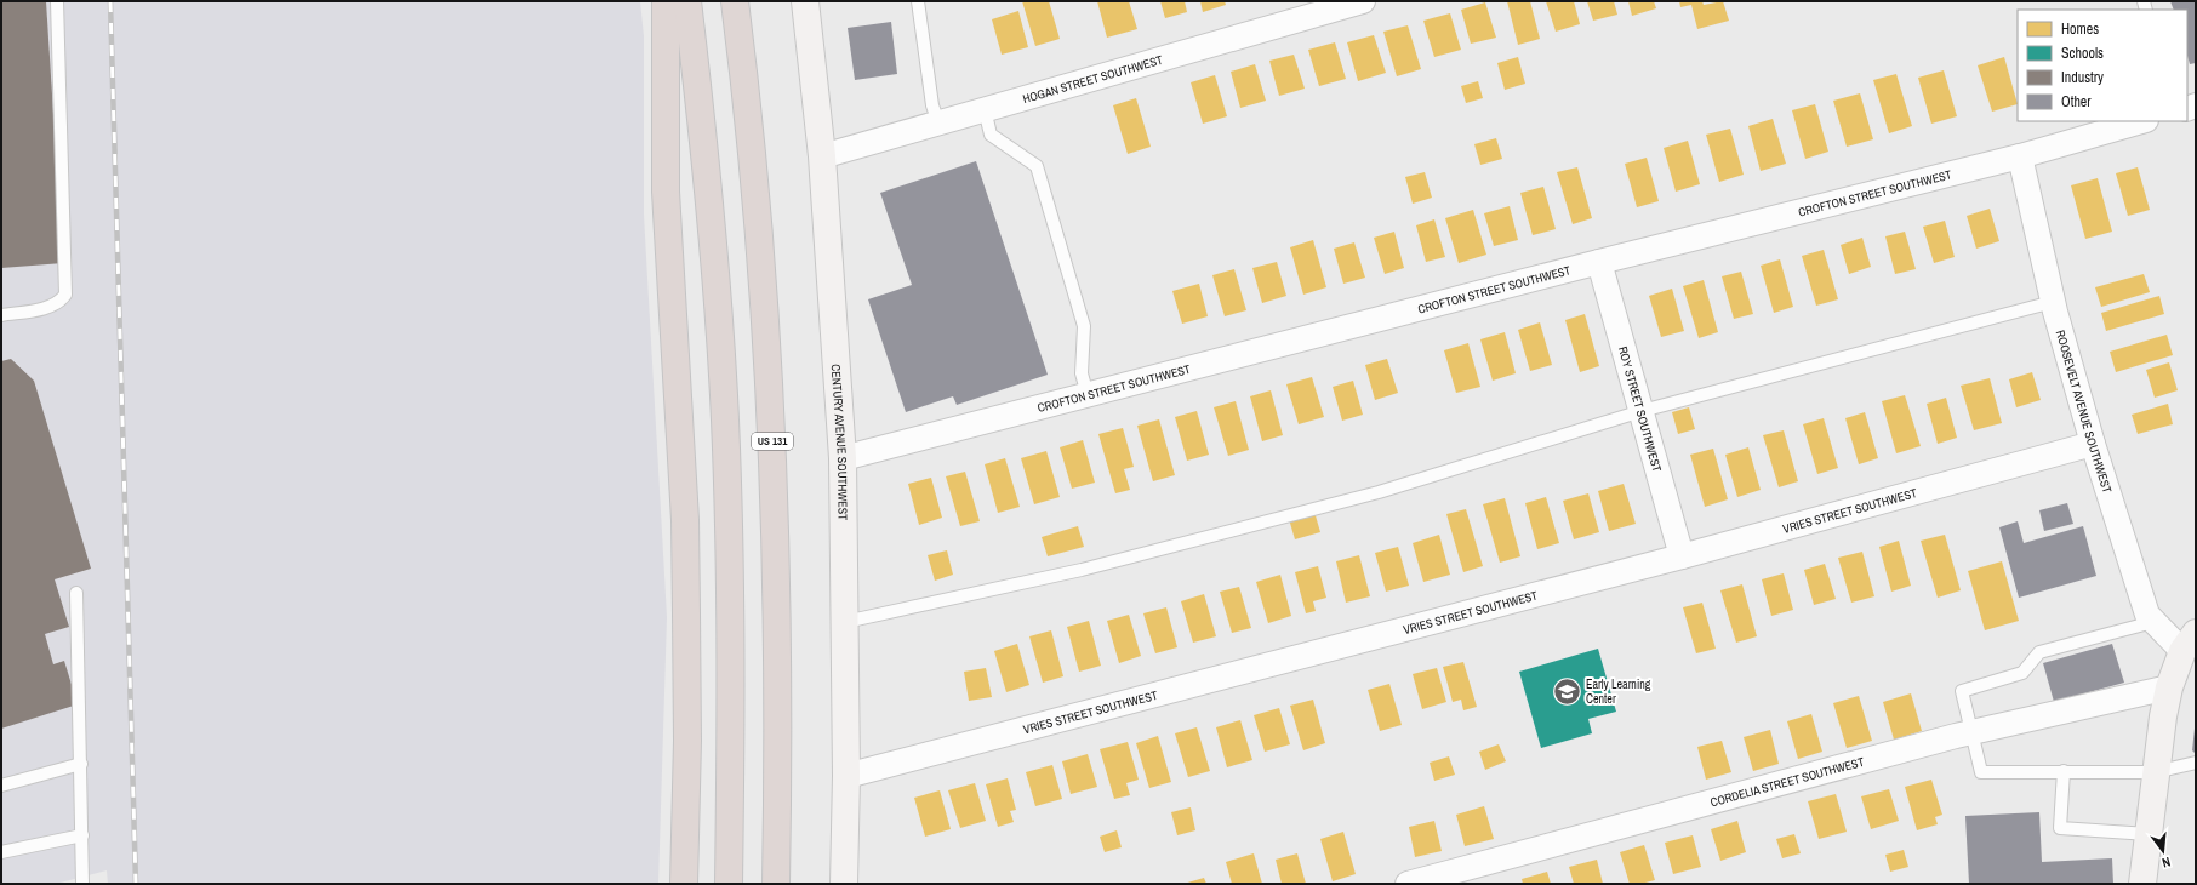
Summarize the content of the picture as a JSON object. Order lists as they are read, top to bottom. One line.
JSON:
{"streets":{"highway":["US 131"],"street":["HOGAN STREET SOUTHWEST","CROFTON STREET SOUTHWEST","ROY STREET SOUTHWEST","ROOSEVELT AVENUE SOUTHWEST","CENTURY AVENUE SOUTHWEST","VRIES STREET SOUTHWEST","CORDELIA STREET SOUTHWEST"]},"crossings":[["HOGAN STREET SOUTHWEST","CENTURY AVENUE SOUTHWEST"],["CROFTON STREET SOUTHWEST","ROY STREET SOUTHWEST"],["CROFTON STREET SOUTHWEST","ROOSEVELT AVENUE SOUTHWEST"],["CROFTON STREET SOUTHWEST","CENTURY AVENUE SOUTHWEST"],["ROY STREET SOUTHWEST","VRIES STREET SOUTHWEST"],["ROOSEVELT AVENUE SOUTHWEST","VRIES STREET SOUTHWEST"],["CENTURY AVENUE SOUTHWEST","VRIES STREET SOUTHWEST"]],"places":{"school or university":["Early Learning Center"]},"legend":["Homes","Schools","Industry","Other"],"north":"bottom"}
